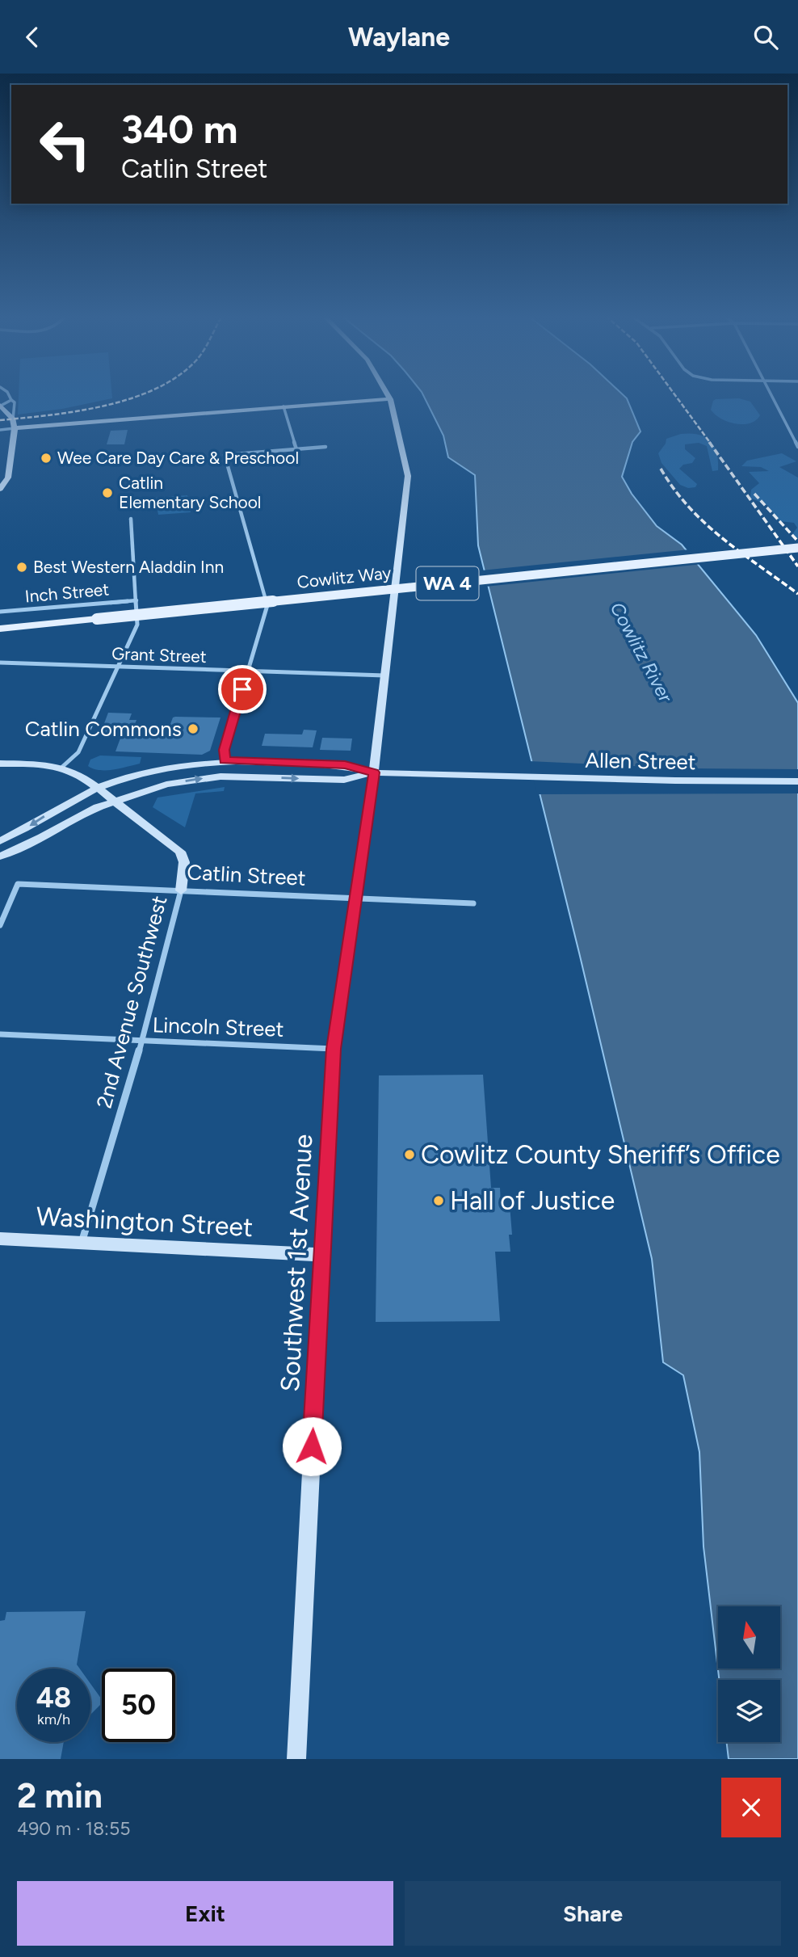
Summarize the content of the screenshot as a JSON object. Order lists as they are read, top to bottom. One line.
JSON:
{"streets":{"main road":["Cowlitz Way","WA 4","Allen Street","2nd Avenue Southwest","Washington Street","Southwest 1st Avenue"],"street":["Inch Street","Grant Street","Catlin Street","Lincoln Street"]},"crossings":[["Cowlitz Way","WA 4"],["Grant Street","Southwest 1st Avenue"],["Allen Street","Southwest 1st Avenue"],["Catlin Street","2nd Avenue Southwest"],["Catlin Street","Southwest 1st Avenue"],["2nd Avenue Southwest","Lincoln Street"],["2nd Avenue Southwest","Washington Street"],["Lincoln Street","Southwest 1st Avenue"],["Washington Street","Southwest 1st Avenue"]],"water":["Cowlitz River"],"places":["Wee Care Day Care & Preschool","Catlin Elementary School","Best Western Aladdin Inn","Catlin Commons","Cowlitz County Sheriff’s Office","Hall of Justice"],"north":"top","page":{"header":"Waylane","turn":["340 m","Catlin Street"],"speed":"48 km/h","limit":"50","heading":["2 min","490 m · 18:55"],"buttons":["Exit","Share"]}}
